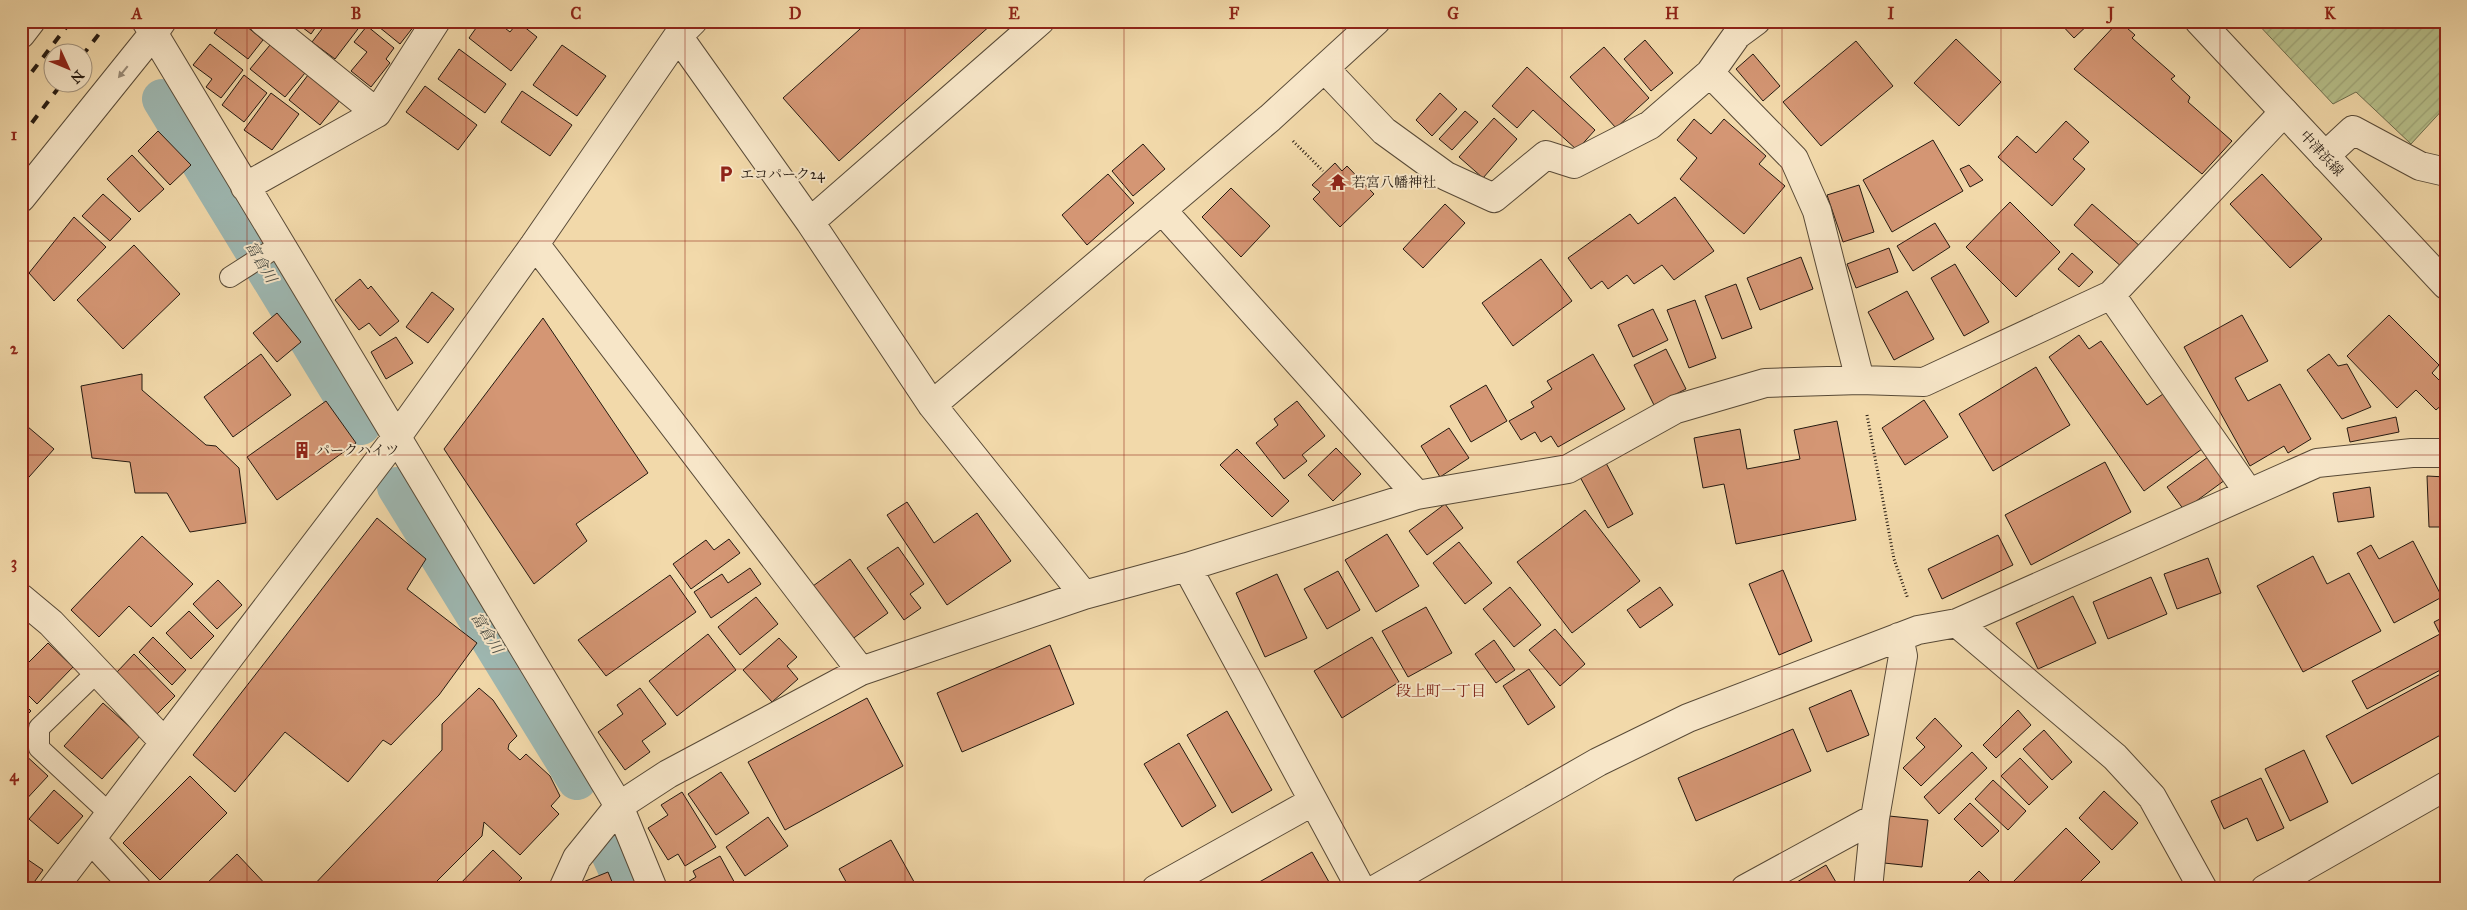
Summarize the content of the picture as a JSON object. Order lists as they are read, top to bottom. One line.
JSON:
{"streets":{"street":["中津浜線"]},"districts":["段上町一丁目"],"water":["富倉川"],"places":{"parking":["エコパーク24"],"temple":["若宮八幡神社"],"building":["パークハイツ"]},"north":"bottom right","grid":{"columns":["A","B","C","D","E","F","G","H","I","J","K"],"rows":["1","2","3","4"]}}
